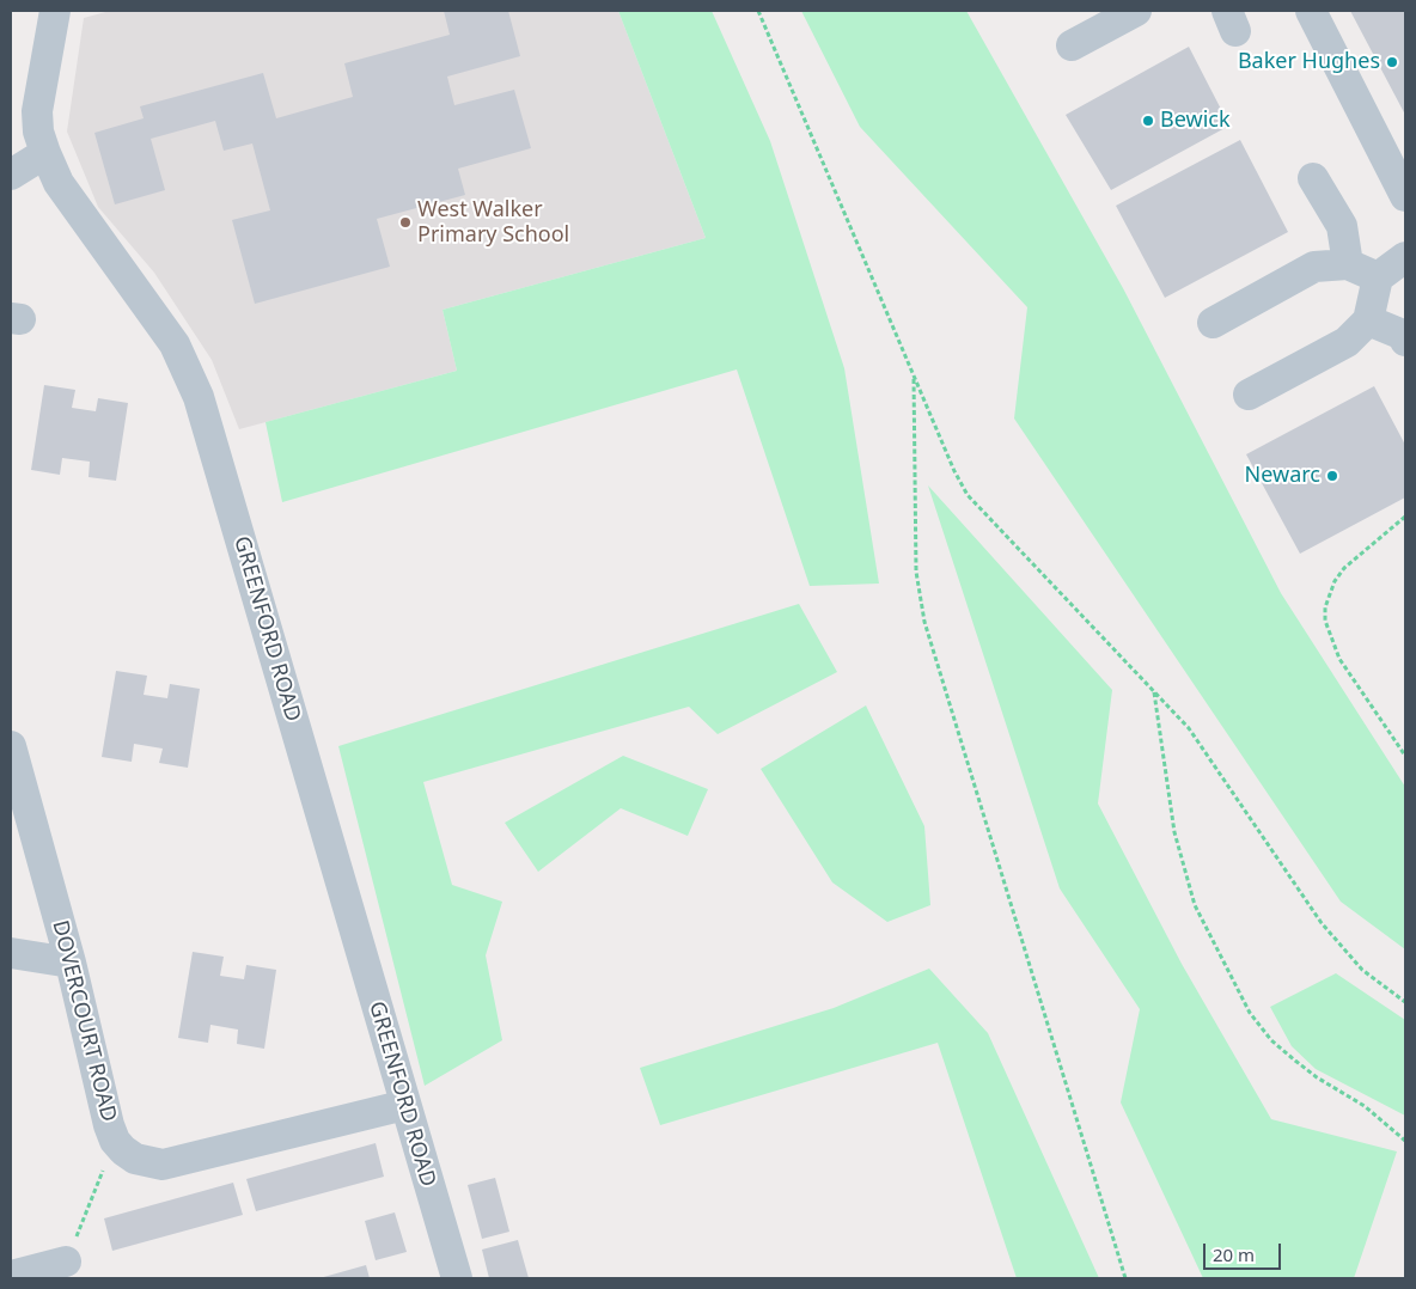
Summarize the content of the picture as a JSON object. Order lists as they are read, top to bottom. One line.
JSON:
{"streets":{"street":["GREENFORD ROAD","DOVERCOURT ROAD"]},"crossings":[["GREENFORD ROAD","DOVERCOURT ROAD"]],"places":["Baker Hughes","Bewick","West Walker Primary School","Newarc"],"scale_bar":"20 m"}
